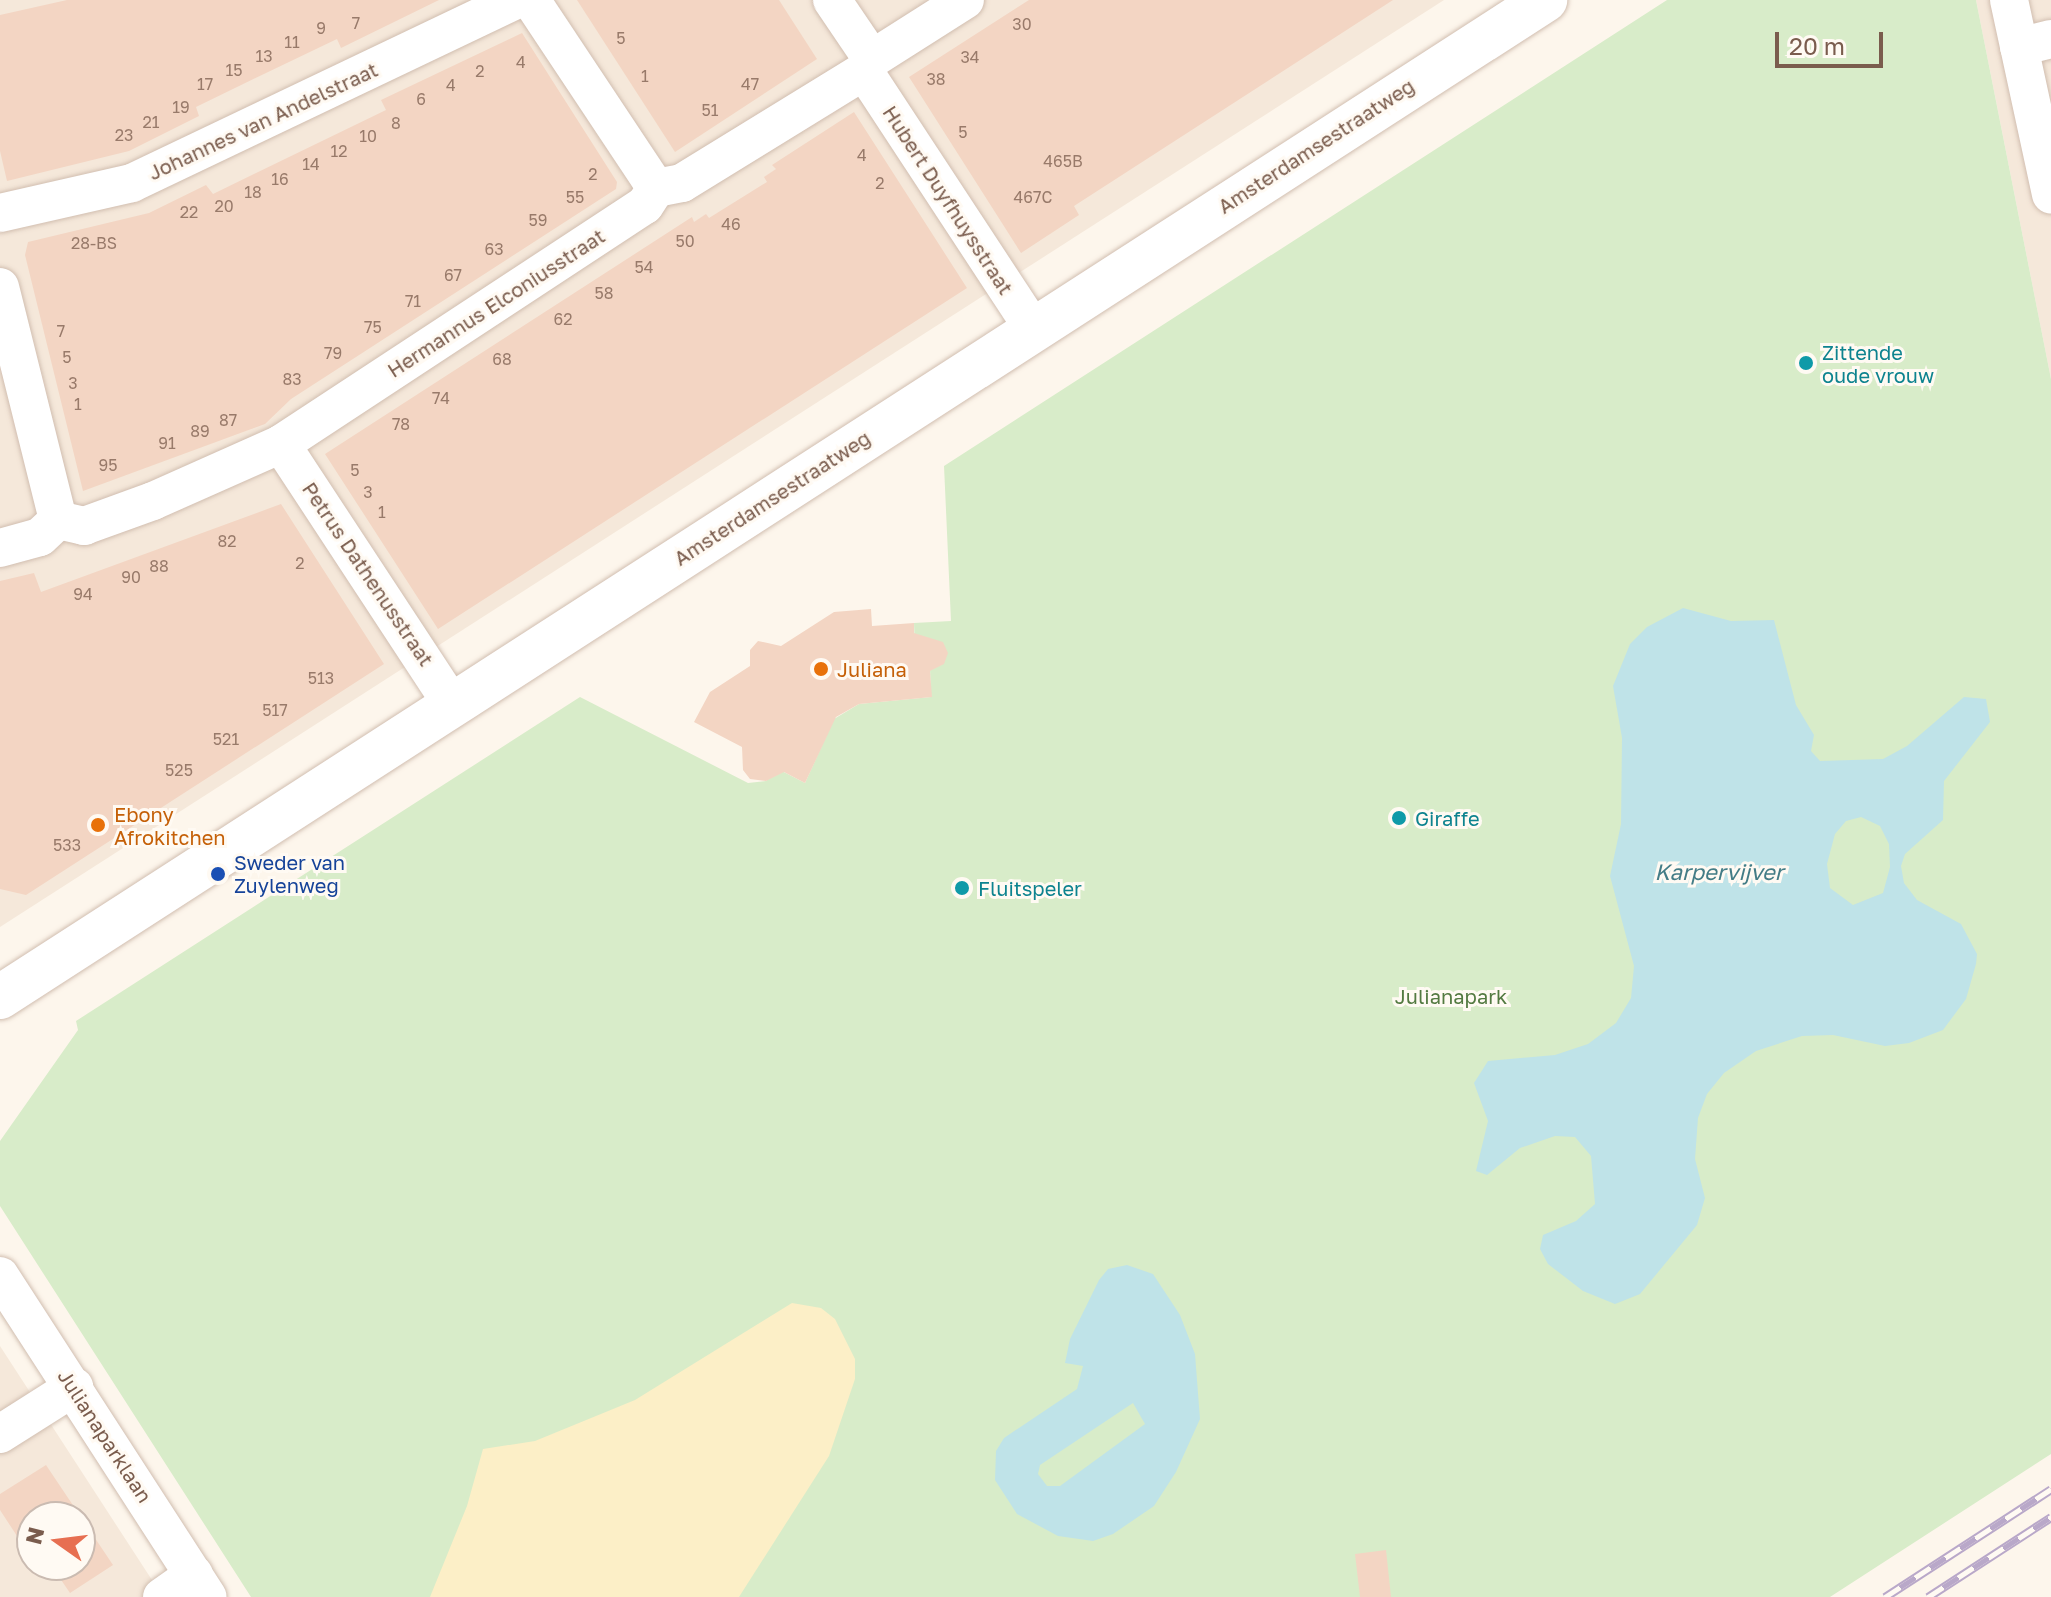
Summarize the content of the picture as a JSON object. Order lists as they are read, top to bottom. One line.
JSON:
{"streets":{"main road":["Amsterdamsestraatweg"],"street":["Johannes van Andelstraat","Hubert Duyfhuysstraat","Hermannus Elconiusstraat","Petrus Dathenusstraat","Julianaparklaan"]},"crossings":[["Amsterdamsestraatweg","Hubert Duyfhuysstraat"],["Amsterdamsestraatweg","Petrus Dathenusstraat"],["Hubert Duyfhuysstraat","Hermannus Elconiusstraat"],["Hermannus Elconiusstraat","Petrus Dathenusstraat"]],"water":["Karpervijver"],"parks":["Julianapark"],"places":["Zittende oude vrouw","Juliana","Giraffe","Ebony Afrokitchen","Sweder van Zuylenweg","Fluitspeler"],"house_numbers":["7","30","9","5","11","13","34","4","15","2","1","38","17","47","4","6","19","51","21","8","5","23","10","12","4","465B","14","2","16","2","18","55","467C","20","22","59","46","50","28-BS","63","54","67","58","71","62","75","7","79","5","68","83","3","74","1","87","78","89","91","95","5","3","1","82","2","88","90","94","513","517","521","525","533"],"scale_bar":"20 m","north":"left"}
